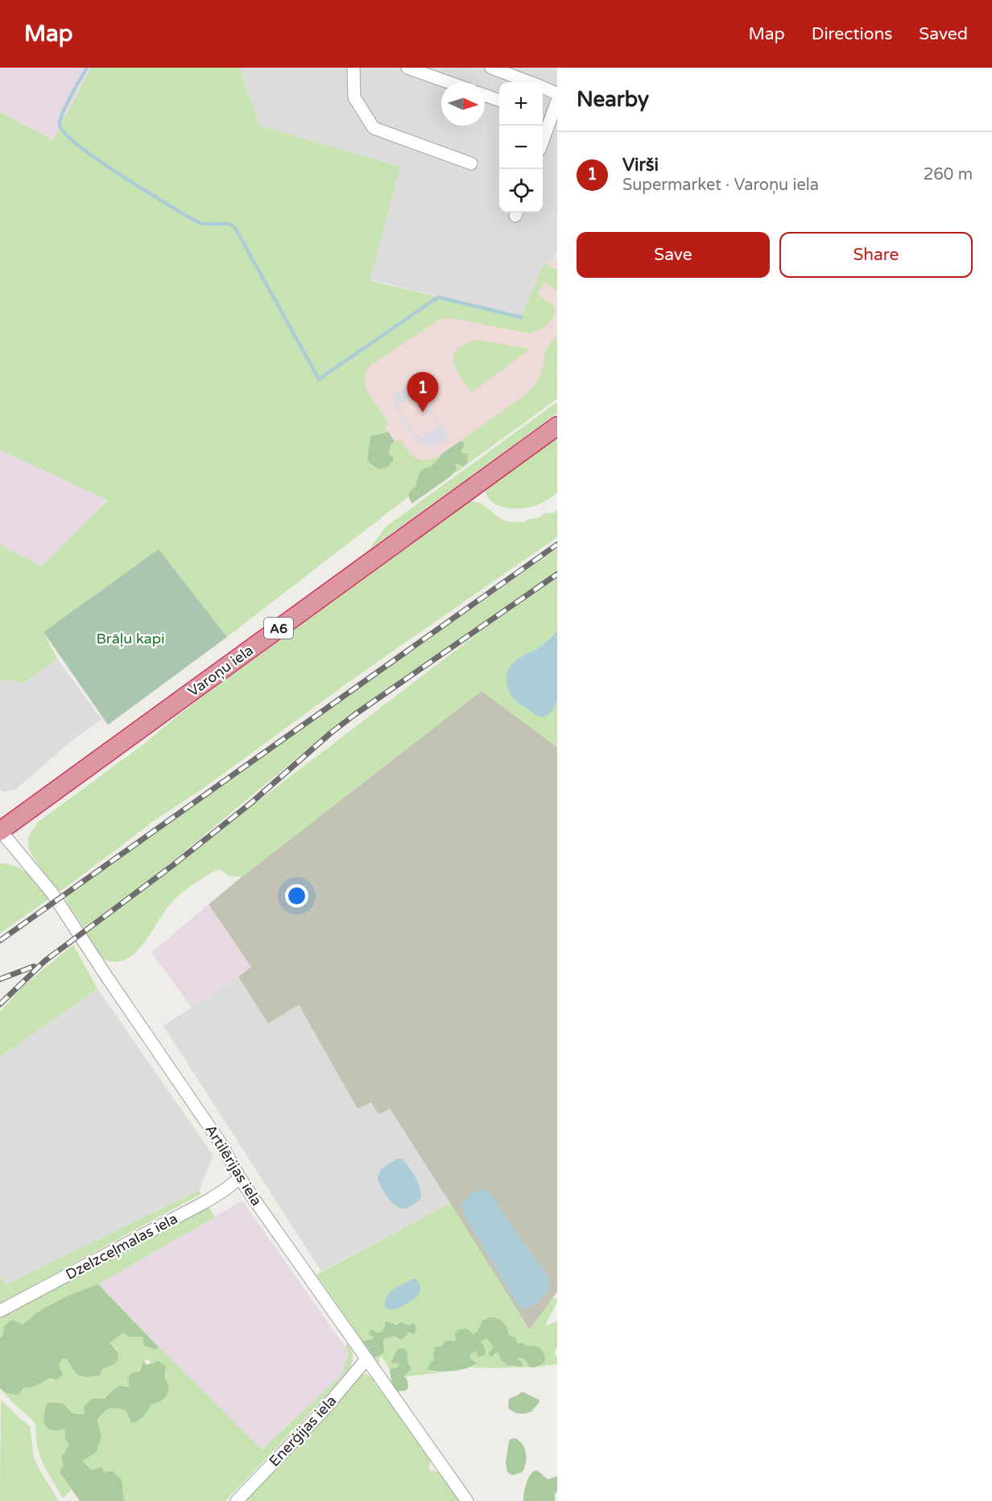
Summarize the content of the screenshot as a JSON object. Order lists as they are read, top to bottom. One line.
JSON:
{"streets":{"highway":["A6","Varoņu iela"],"street":["Artilērijas iela","Dzelzceļmalas iela","Enerģijas iela"]},"crossings":[["Varoņu iela","Artilērijas iela"],["Artilērijas iela","Dzelzceļmalas iela"],["Artilērijas iela","Enerģijas iela"]],"parks":["Brāļu kapi"],"north":"right","page":{"header":"Map","nav":["Map","Directions","Saved"],"heading":"Nearby","map_buttons":["+","−"],"list":[{"mark":"1","name":"Virši","note":"Supermarket · Varoņu iela","value":"260 m"}],"buttons":["Save","Share"],"pins":"1"}}
